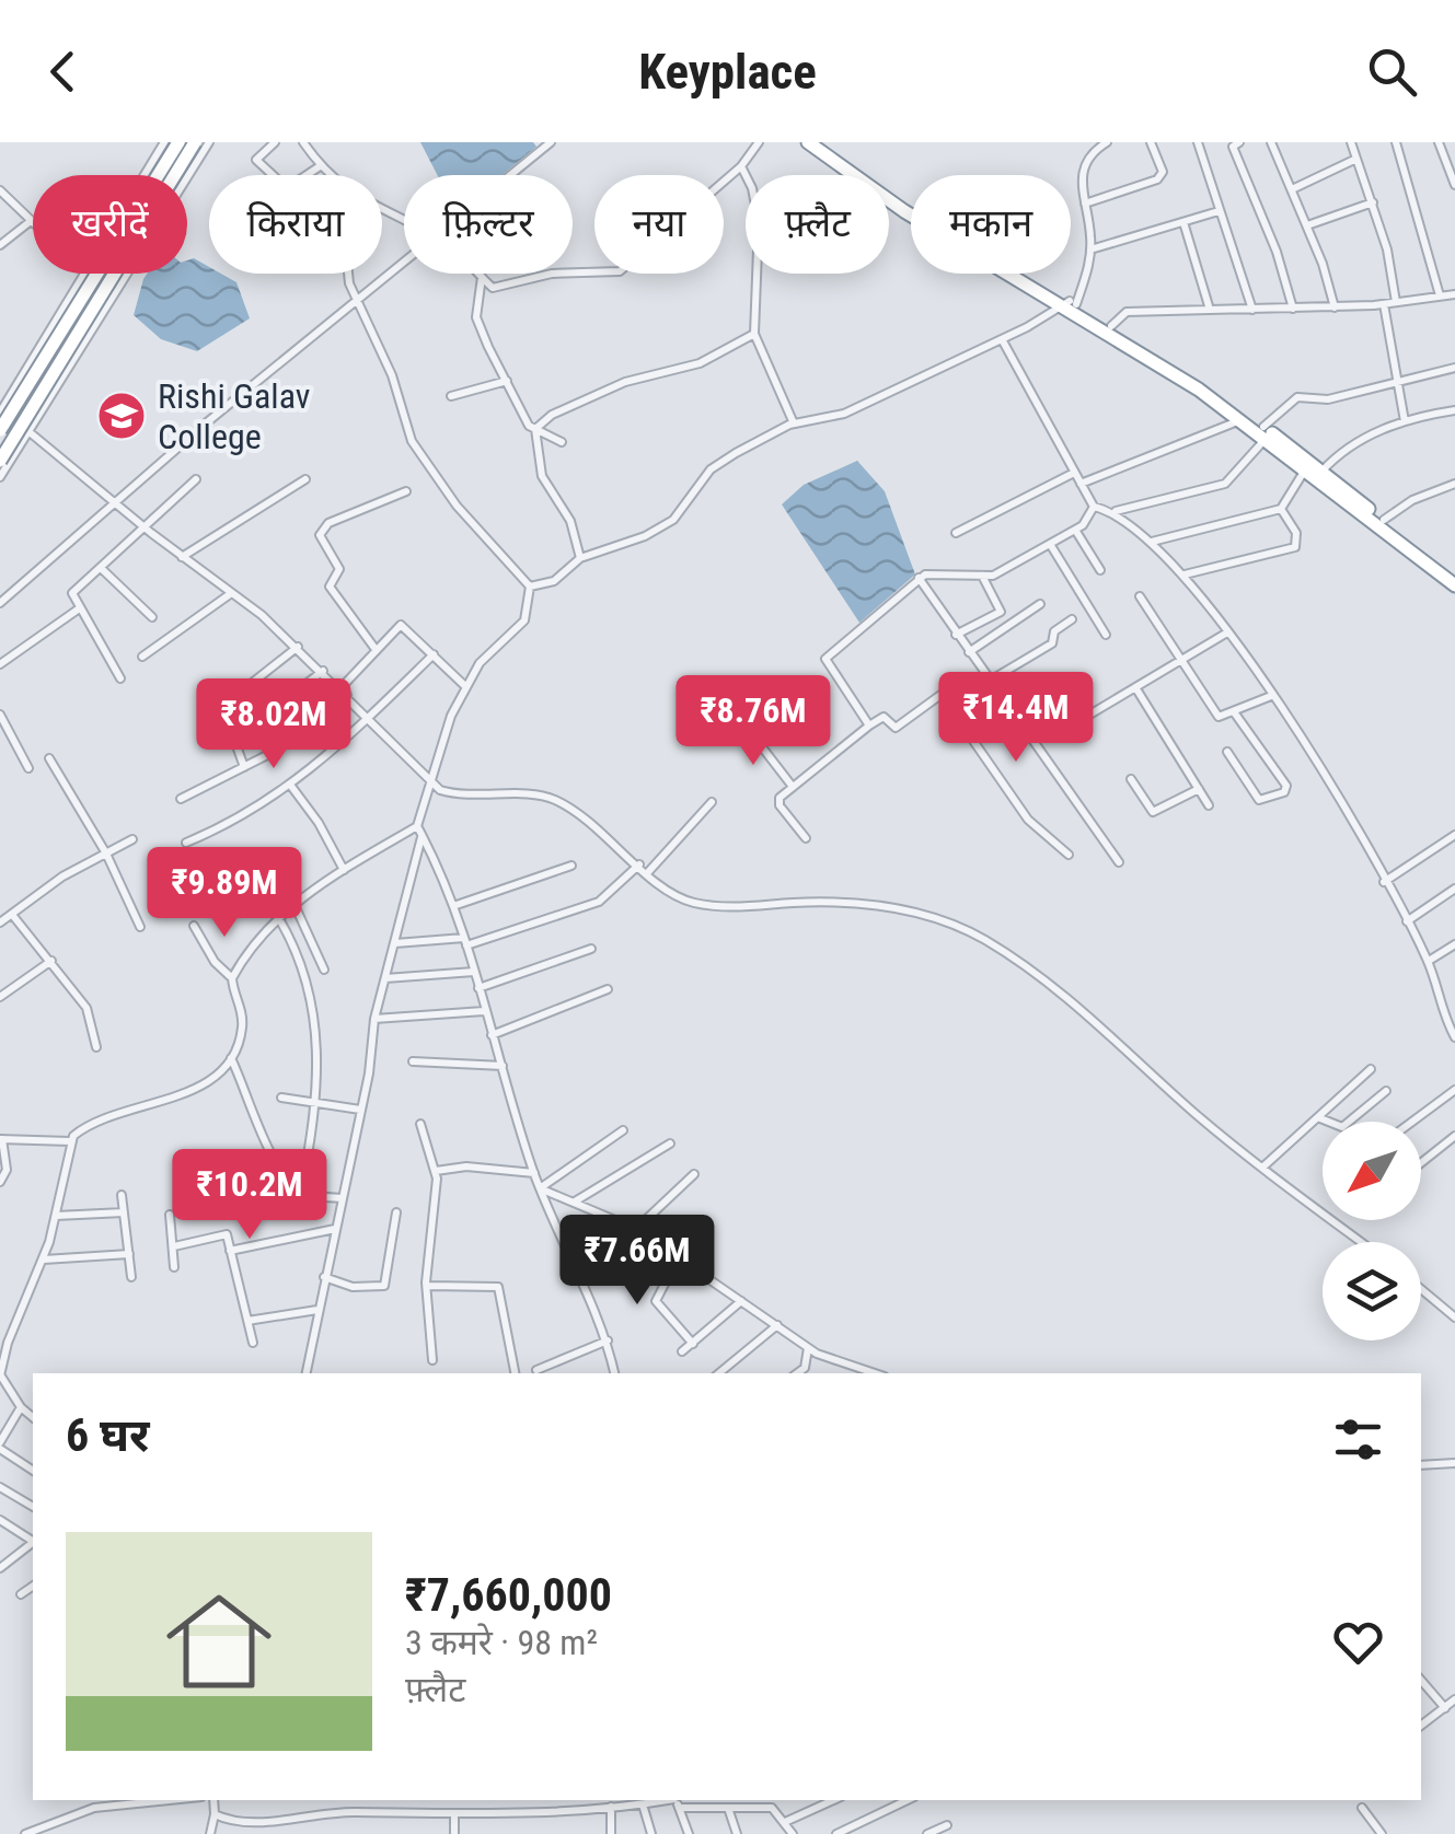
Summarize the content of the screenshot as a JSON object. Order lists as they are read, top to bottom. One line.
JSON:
{"places":{"school or university":["Rishi Galav College"]},"north":"bottom left","page":{"header":"Keyplace","chip":["खरीदें","किराया","फ़िल्टर","नया","फ़्लैट","मकान"],"price":["₹14.4M","₹8.76M","₹8.02M","₹9.89M","₹10.2M","₹7.66M"],"heading":"6 घर","list":[{"name":"₹7,660,000","note":"3 कमरे · 98 m² · फ़्लैट"}]}}
